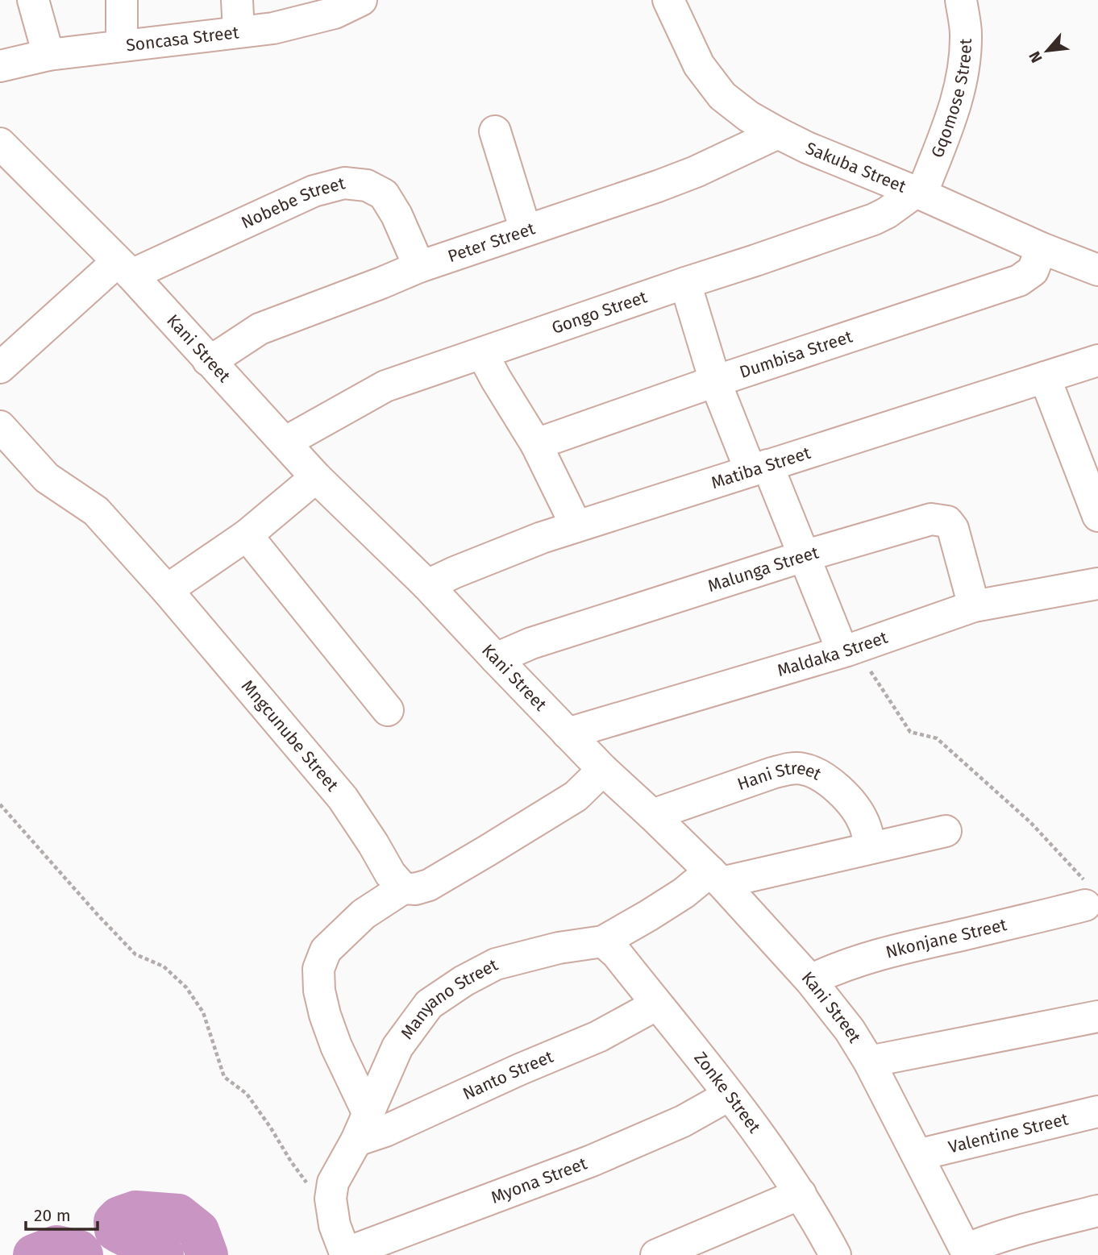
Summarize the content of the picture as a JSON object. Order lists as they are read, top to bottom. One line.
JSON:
{"streets":{"street":["Soncasa Street","Gqomose Street","Sakuba Street","Nobebe Street","Peter Street","Gongo Street","Kani Street","Dumbisa Street","Matiba Street","Malunga Street","Maldaka Street","Mngcunube Street","Hani Street","Nkonjane Street","Manyano Street","Nanto Street","Zonke Street","Valentine Street","Myona Street"]},"crossings":[["Gqomose Street","Sakuba Street"],["Gqomose Street","Gongo Street"],["Sakuba Street","Peter Street"],["Sakuba Street","Gongo Street"],["Sakuba Street","Dumbisa Street"],["Nobebe Street","Peter Street"],["Nobebe Street","Kani Street"],["Peter Street","Kani Street"],["Gongo Street","Kani Street"],["Kani Street","Matiba Street"],["Kani Street","Malunga Street"],["Kani Street","Maldaka Street"],["Kani Street","Hani Street"],["Kani Street","Nkonjane Street"],["Kani Street","Manyano Street"],["Kani Street","Valentine Street"],["Malunga Street","Maldaka Street"],["Manyano Street","Nanto Street"],["Manyano Street","Zonke Street"],["Manyano Street","Myona Street"],["Nanto Street","Zonke Street"],["Zonke Street","Myona Street"]],"scale_bar":"20 m","north":"bottom left"}
